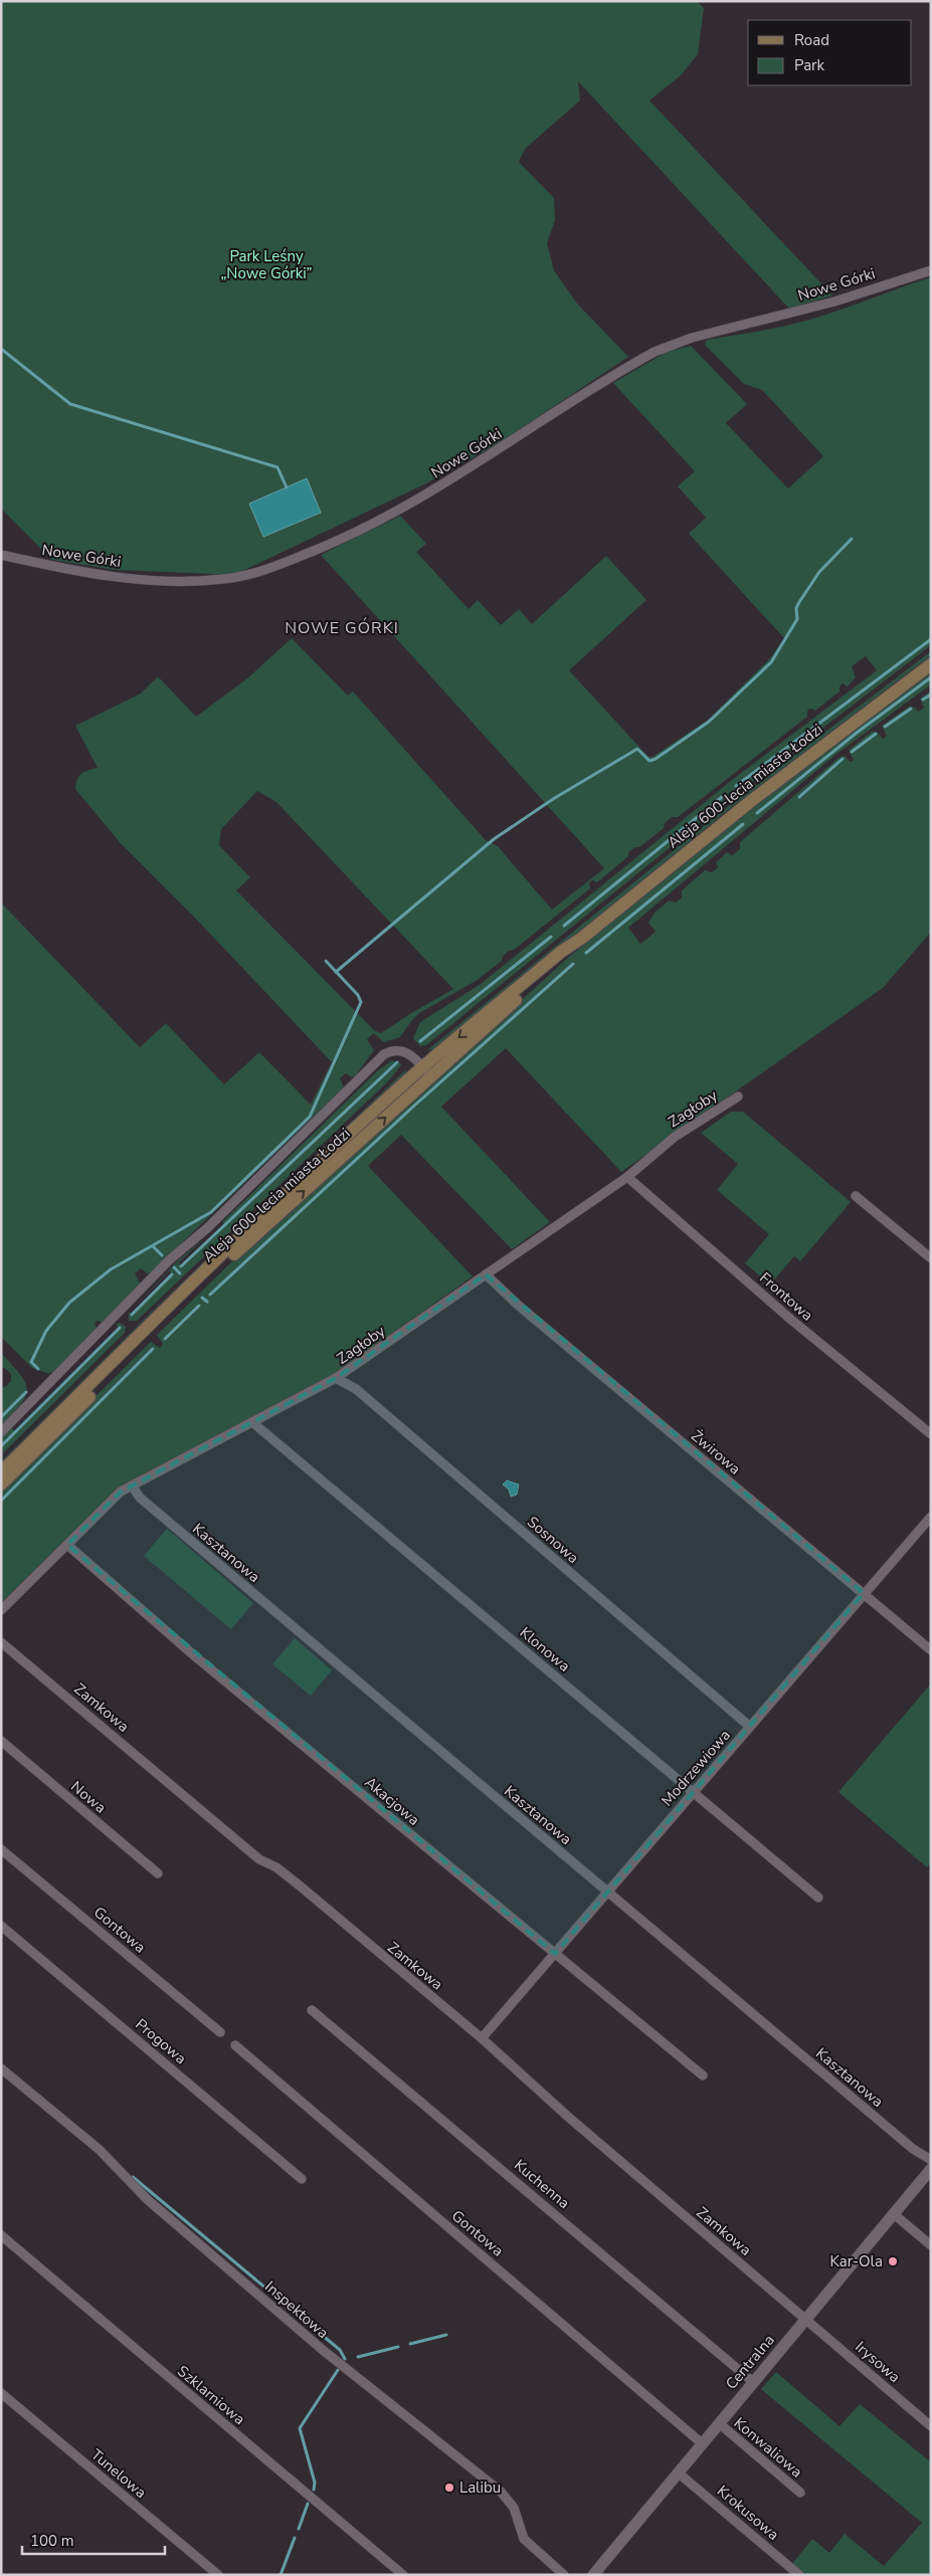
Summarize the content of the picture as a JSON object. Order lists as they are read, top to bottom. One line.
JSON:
{"streets":{"main road":["Aleja 600-lecia miasta Łodzi"],"street":["Nowe Górki","Zagłoby","Frontowa","Żwirowa","Sosnowa","Kasztanowa","Klonowa","Zamkowa","Modrzewiowa","Nowa","Akacjowa","Gontowa","Progowa","Kuchenna","Inspektowa","Centralna","Irysowa","Szklarniowa","Konwaliowa","Tunelowa","Krokusowa"]},"crossings":[["Zagłoby","Frontowa"],["Zagłoby","Żwirowa"],["Zagłoby","Sosnowa"],["Zagłoby","Kasztanowa"],["Zagłoby","Klonowa"],["Zagłoby","Akacjowa"],["Żwirowa","Modrzewiowa"],["Sosnowa","Modrzewiowa"],["Kasztanowa","Modrzewiowa"],["Klonowa","Modrzewiowa"],["Zamkowa","Modrzewiowa"],["Zamkowa","Centralna"],["Zamkowa","Irysowa"],["Modrzewiowa","Akacjowa"],["Gontowa","Centralna"],["Kuchenna","Centralna"],["Centralna","Irysowa"],["Centralna","Konwaliowa"],["Centralna","Krokusowa"]],"districts":["NOWE GÓRKI"],"parks":["Park Leśny „Nowe Górki”"],"places":["Kar-Ola","Lalibu"],"legend":["Road","Park"],"scale_bar":"100 m"}
